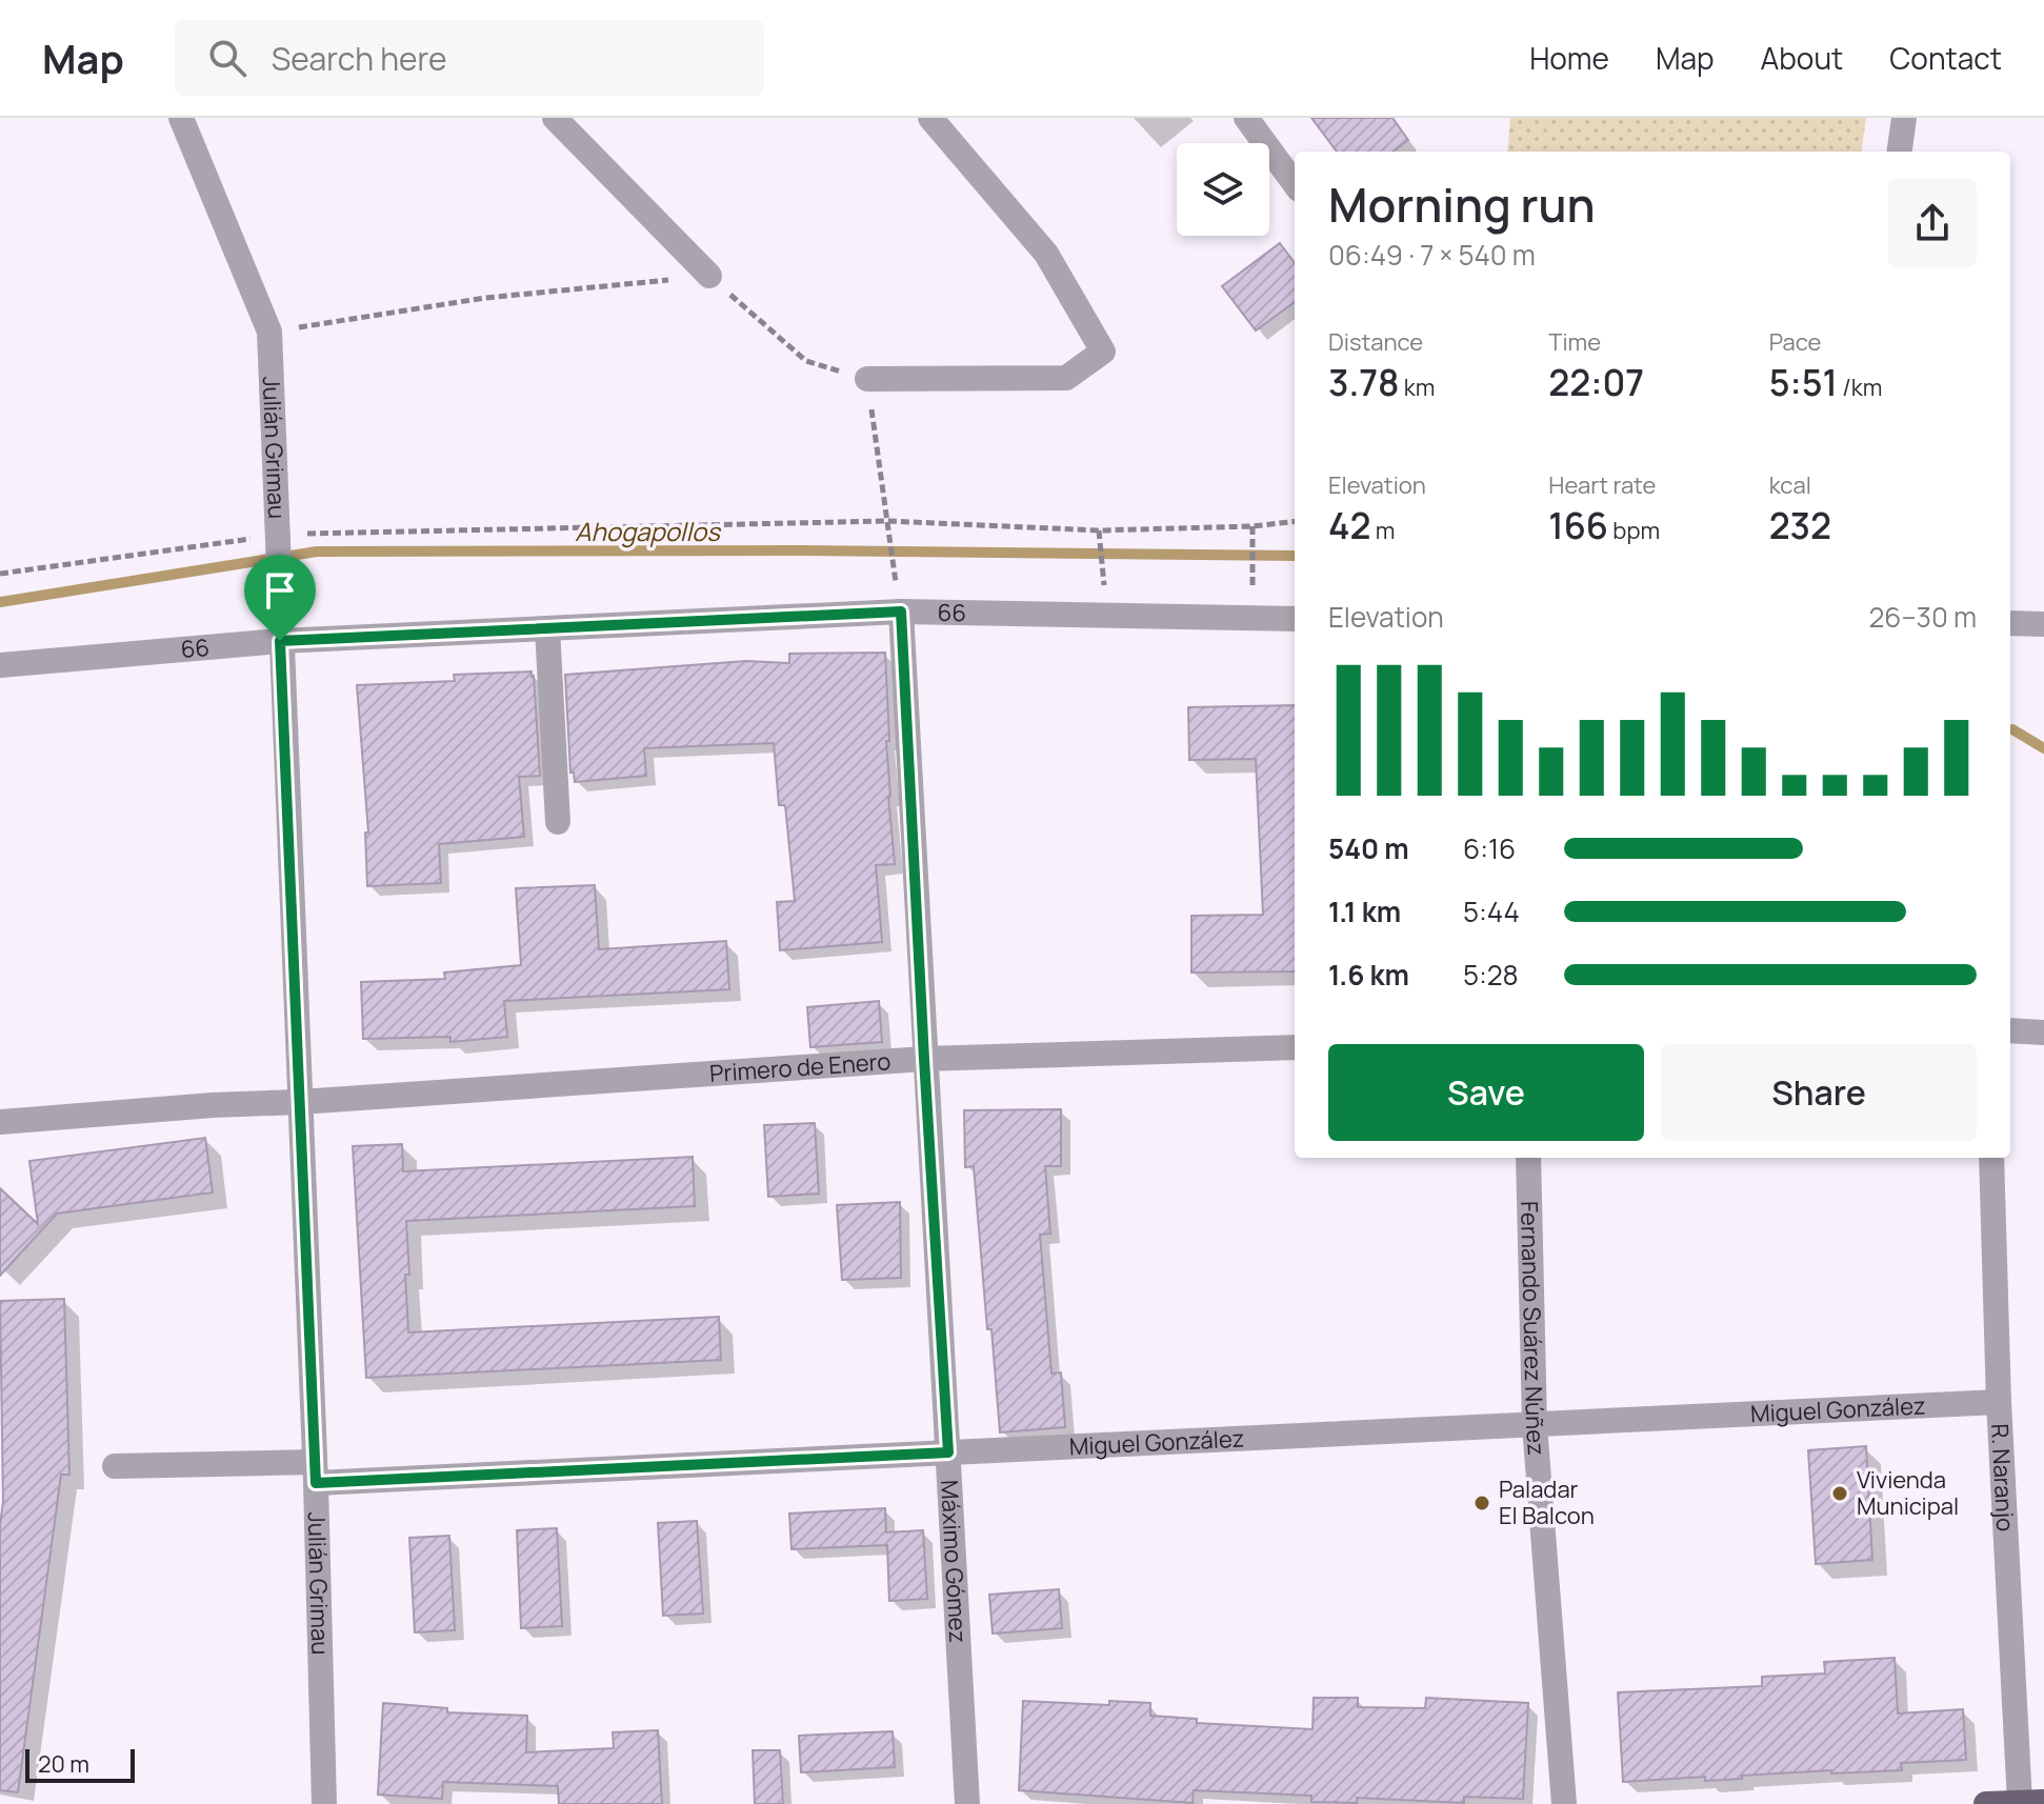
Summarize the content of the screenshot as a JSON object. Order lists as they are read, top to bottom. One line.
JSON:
{"streets":{"street":["Julián Grimau","66","Primero de Enero","Fernando Suárez Núñez","Miguel González","R. Naranjo","Máximo Gómez"]},"crossings":[["Julián Grimau","66"],["Julián Grimau","Primero de Enero"],["Julián Grimau","Miguel González"],["66","Máximo Gómez"],["Primero de Enero","Máximo Gómez"],["Fernando Suárez Núñez","Miguel González"],["Miguel González","R. Naranjo"],["Miguel González","Máximo Gómez"]],"water":["Ahogapollos"],"places":["Vivienda Municipal","Paladar El Balcon"],"scale_bar":"20 m","page":{"header":"Map","search":"Search here","nav":["Home","Map","About","Contact"],"heading":["Morning run","06:49 · 7 × 540 m"],"stats":[["Distance","3.78 km"],["Time","22:07"],["Pace","5:51 /km"],["Elevation","42 m"],["Heart rate","166 bpm"],["kcal","232"]],"chart":["Elevation","26–30 m"],"list":[{"name":"540 m","note":"6:16"},{"name":"1.1 km","note":"5:44"},{"name":"1.6 km","note":"5:28"}],"buttons":["Save","Share"],"scale":"20 m"}}
